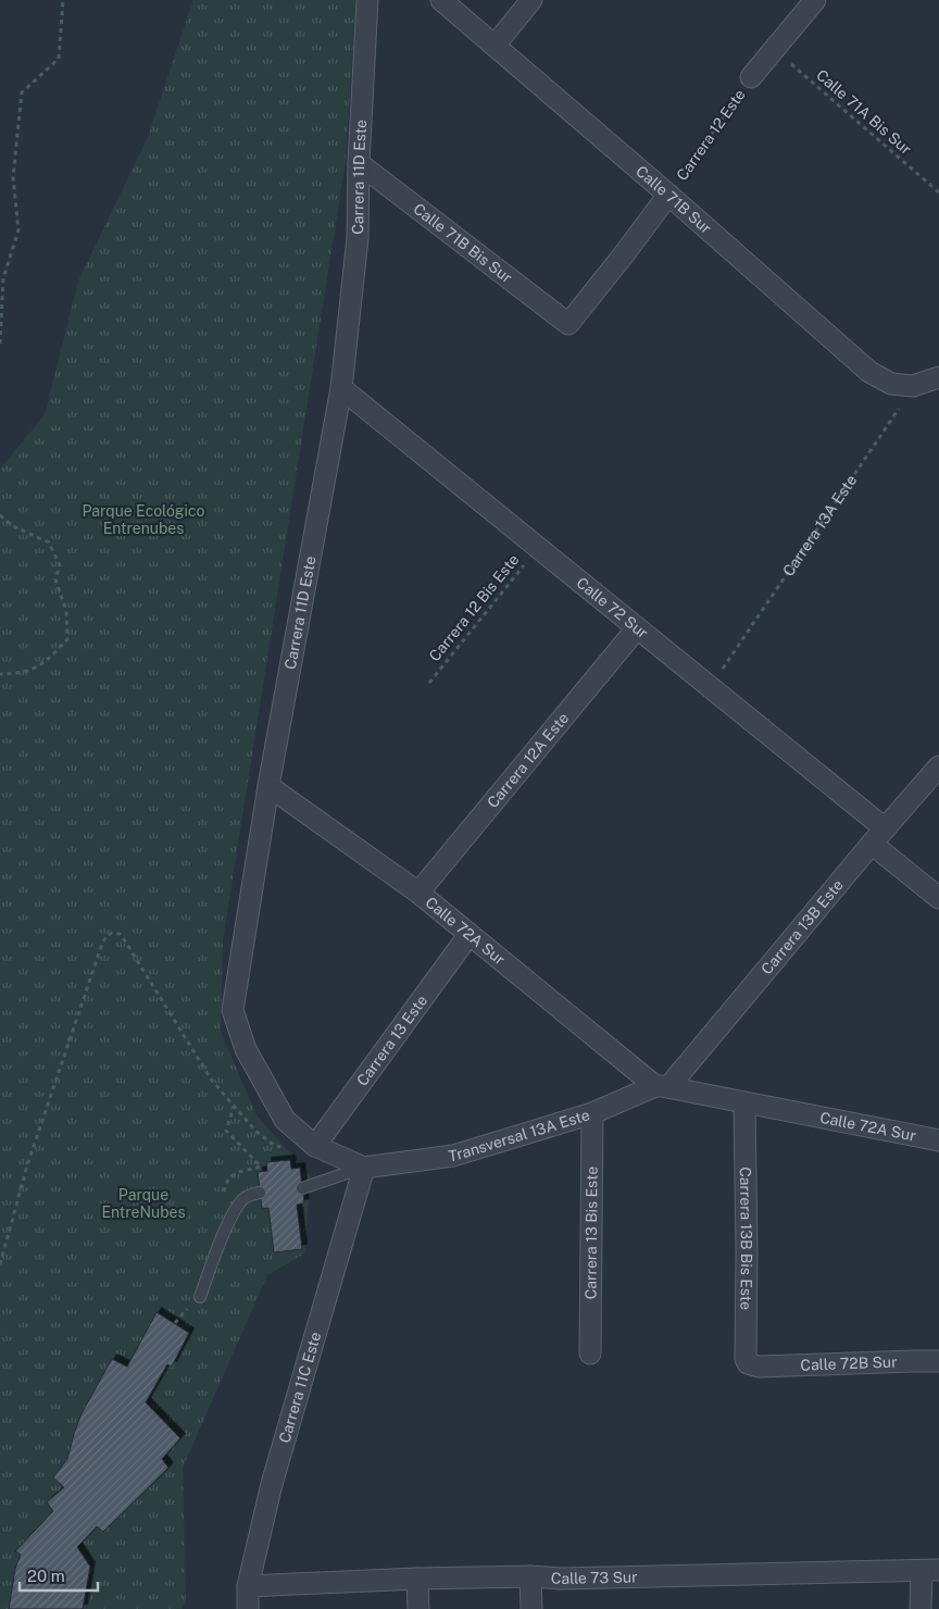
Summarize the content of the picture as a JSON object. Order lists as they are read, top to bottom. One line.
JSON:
{"streets":{"street":["Carrera 12 Este","Carrera 11D Este","Calle 71B Sur","Calle 71B Bis Sur","Calle 72 Sur","Carrera 12A Este","Carrera 13B Este","Calle 72A Sur","Carrera 13 Este","Transversal 13A Este","Carrera 13 Bis Este","Carrera 13B Bis Este","Calle 72B Sur","Carrera 11C Este","Calle 73 Sur"],"path":["Calle 71A Bis Sur","Carrera 13A Este","Carrera 12 Bis Este"]},"crossings":[["Calle 71A Bis Sur","Carrera 12 Este"],["Carrera 12 Este","Calle 71B Sur"],["Carrera 12 Este","Calle 71B Bis Sur"],["Carrera 11D Este","Calle 71B Bis Sur"],["Carrera 11D Este","Calle 72 Sur"],["Carrera 11D Este","Calle 72A Sur"],["Carrera 11D Este","Carrera 13 Este"],["Carrera 11D Este","Transversal 13A Este"],["Carrera 11D Este","Carrera 11C Este"],["Calle 71B Sur","Carrera 13A Este"],["Carrera 13A Este","Calle 72 Sur"],["Carrera 12 Bis Este","Calle 72 Sur"],["Calle 72 Sur","Carrera 12A Este"],["Calle 72 Sur","Carrera 13B Este"],["Carrera 12A Este","Calle 72A Sur"],["Carrera 13B Este","Calle 72A Sur"],["Carrera 13B Este","Transversal 13A Este"],["Calle 72A Sur","Carrera 13 Este"],["Calle 72A Sur","Transversal 13A Este"],["Calle 72A Sur","Carrera 13B Bis Este"],["Transversal 13A Este","Carrera 13 Bis Este"],["Transversal 13A Este","Carrera 11C Este"],["Carrera 13B Bis Este","Calle 72B Sur"],["Carrera 11C Este","Calle 73 Sur"]],"parks":["Parque Ecológico Entrenubes","Parque EntreNubes"],"scale_bar":"20 m"}
